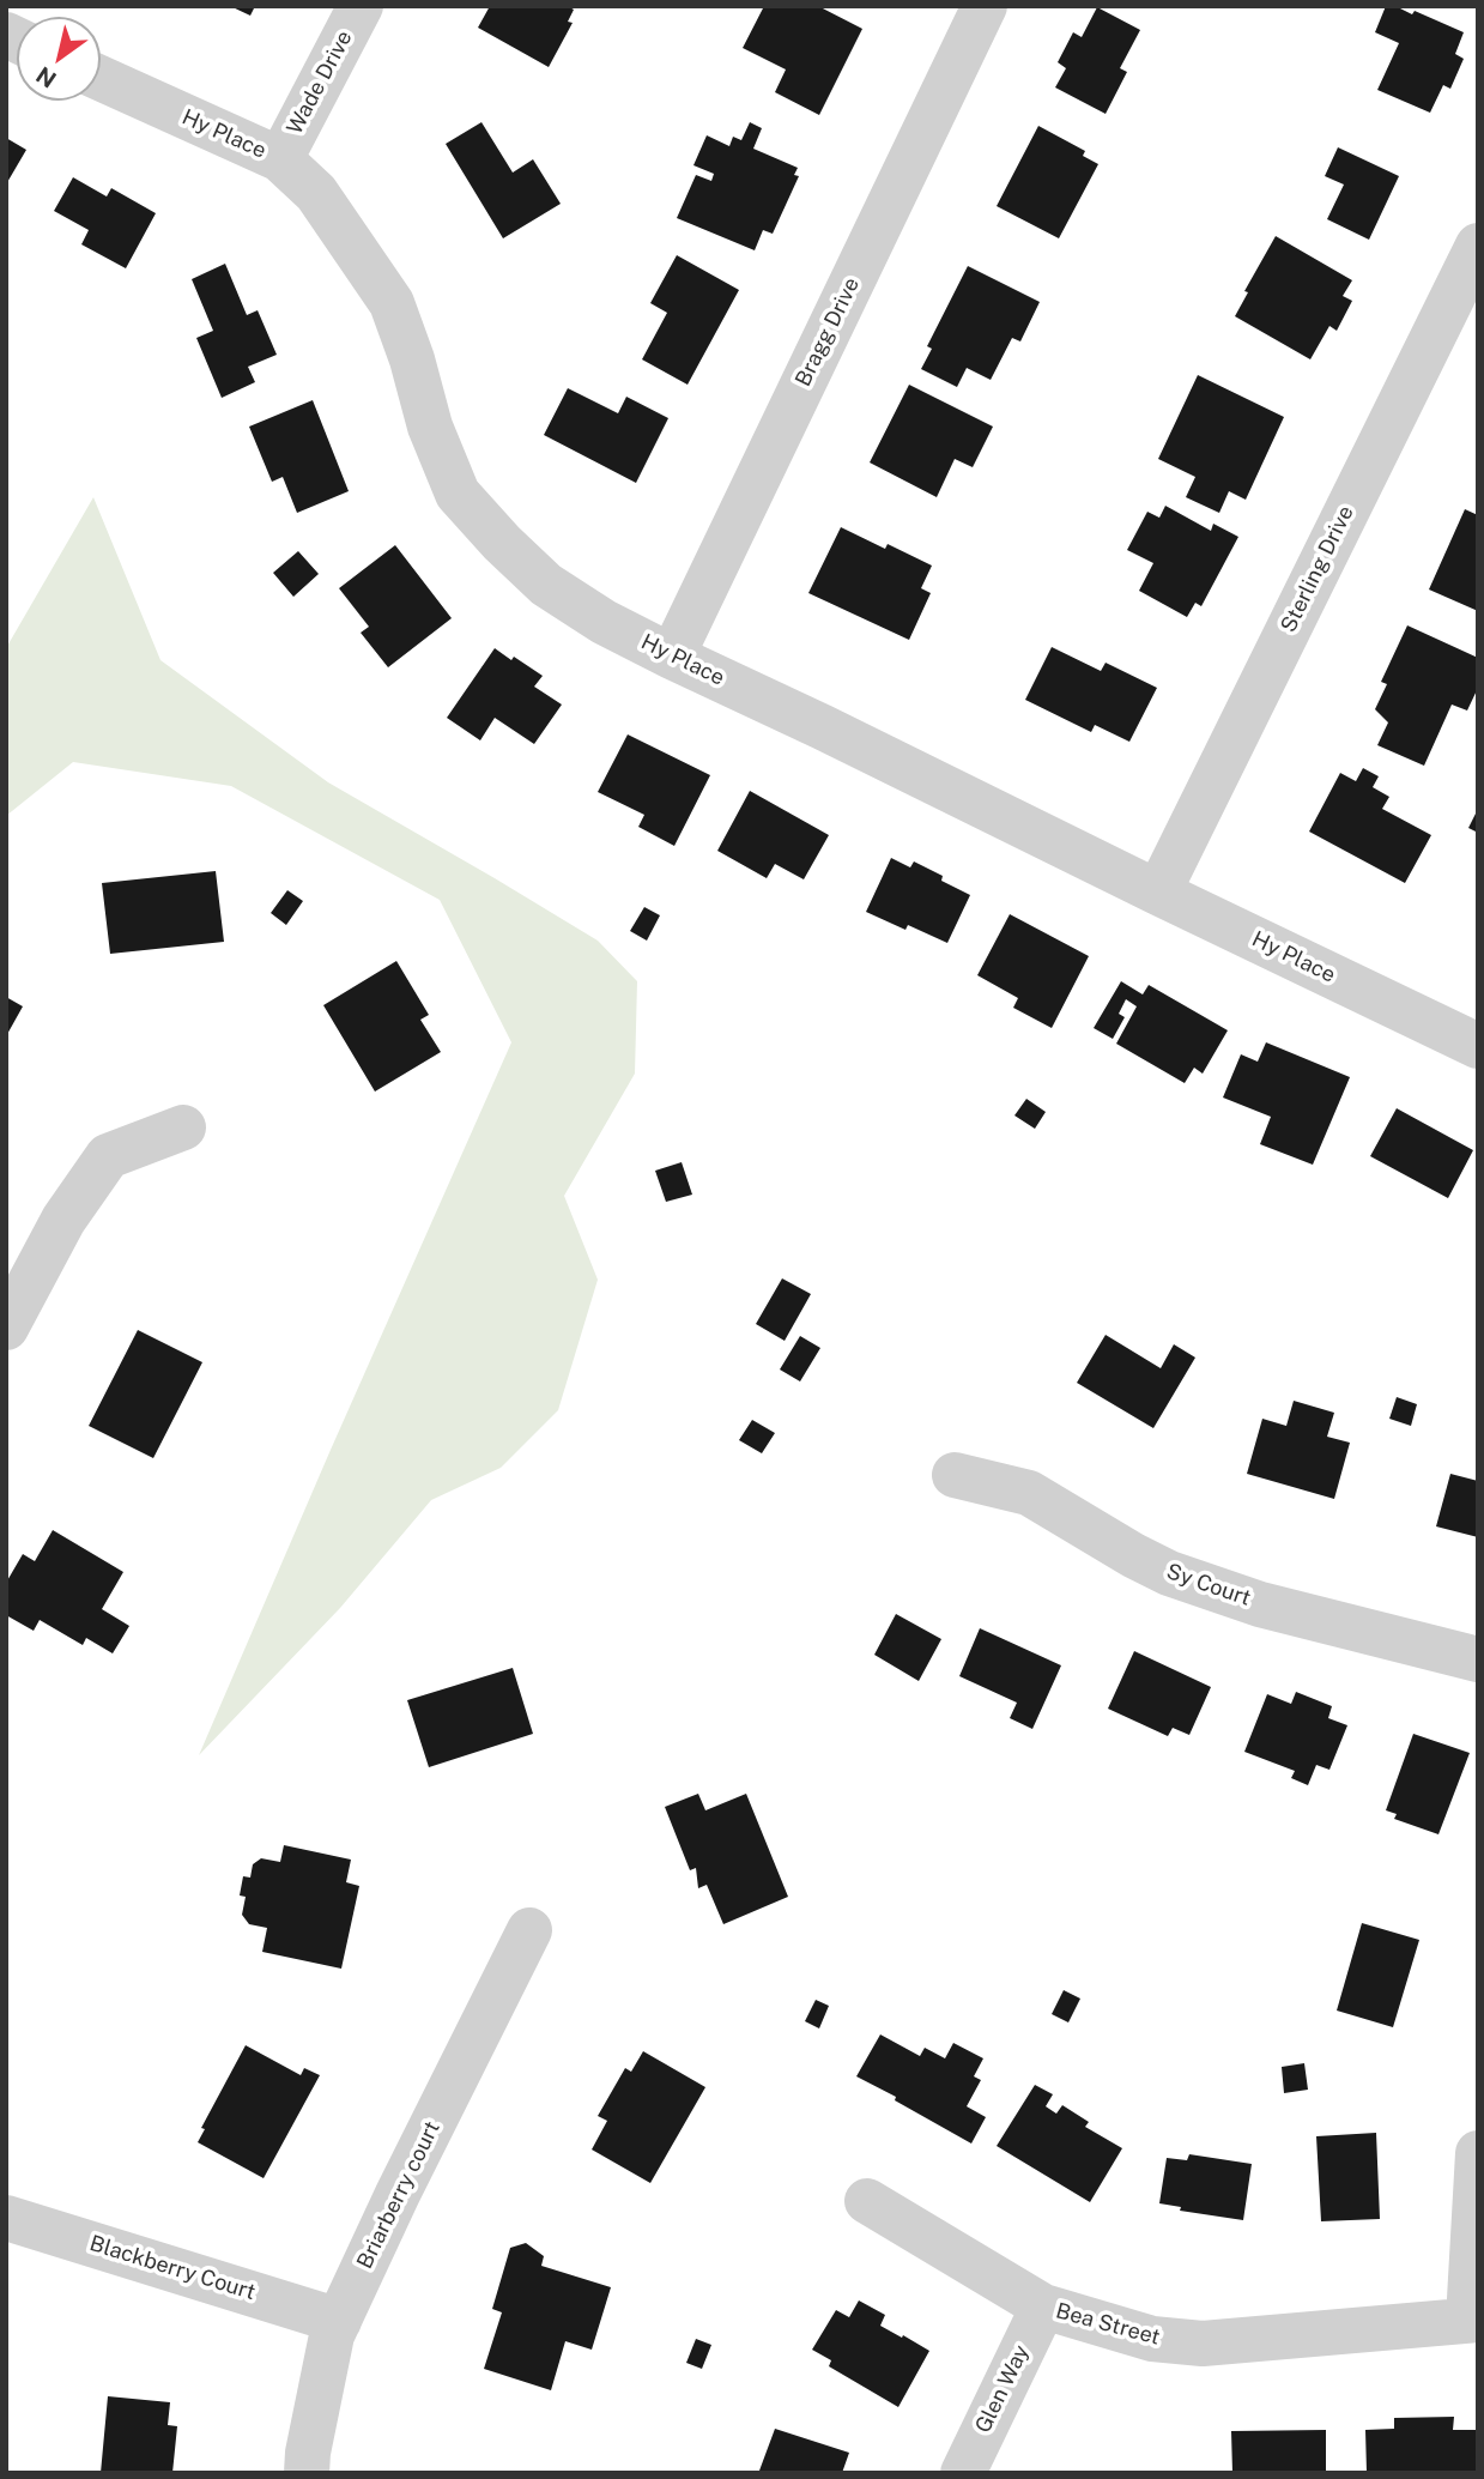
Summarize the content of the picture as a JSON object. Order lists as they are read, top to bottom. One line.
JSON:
{"streets":{"street":["Wade Drive","Hy Place","Bragg Drive","Sterling Drive","Sy Court","Briarberry court","Blackberry Court","Bea Street","Glen Way"]},"crossings":[["Wade Drive","Hy Place"],["Hy Place","Bragg Drive"],["Hy Place","Sterling Drive"],["Briarberry court","Blackberry Court"],["Bea Street","Glen Way"]],"north":"bottom left"}
